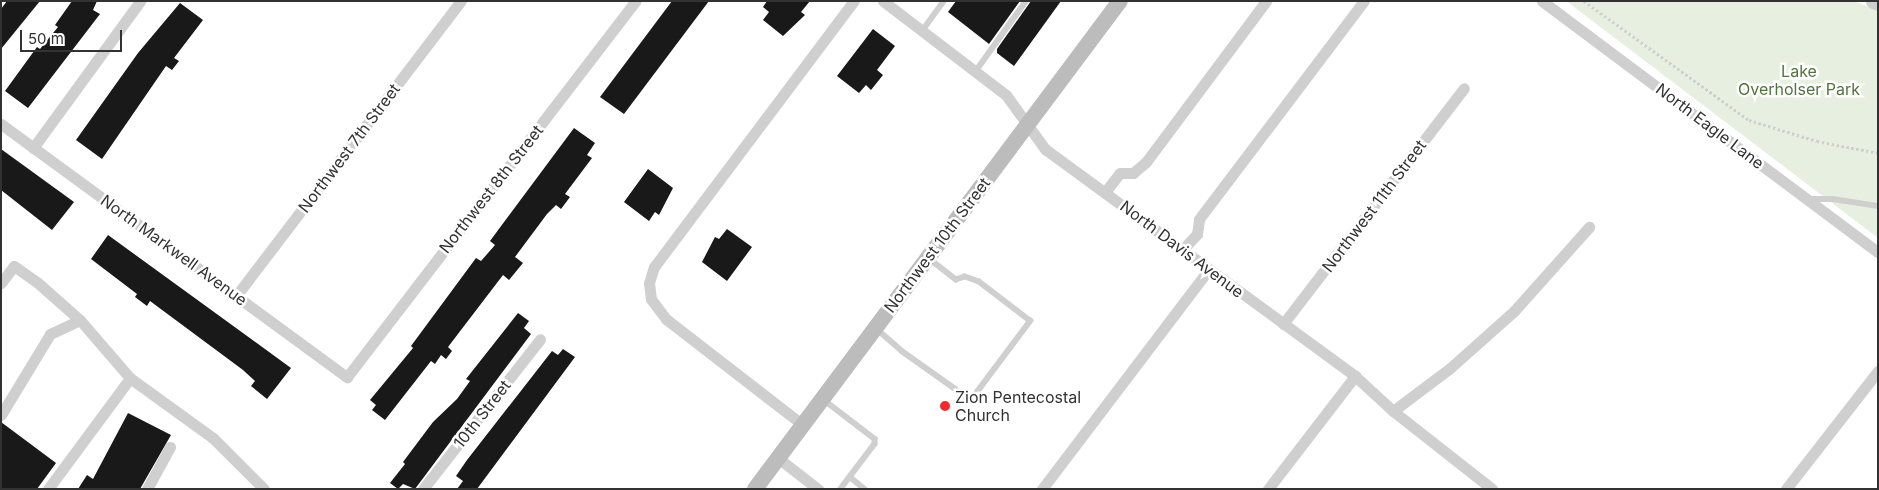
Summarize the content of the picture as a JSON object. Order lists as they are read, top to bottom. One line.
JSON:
{"streets":{"main road":["Northwest 10th Street"],"street":["North Eagle Lane","Northwest 7th Street","Northwest 8th Street","Northwest 11th Street","North Davis Avenue","North Markwell Avenue","10th Street"]},"crossings":[["Northwest 7th Street","North Markwell Avenue"],["Northwest 8th Street","North Markwell Avenue"],["Northwest 11th Street","North Davis Avenue"],["Northwest 10th Street","North Davis Avenue"]],"parks":["Lake Overholser Park"],"places":["Zion Pentecostal Church"],"scale_bar":"50 m"}
